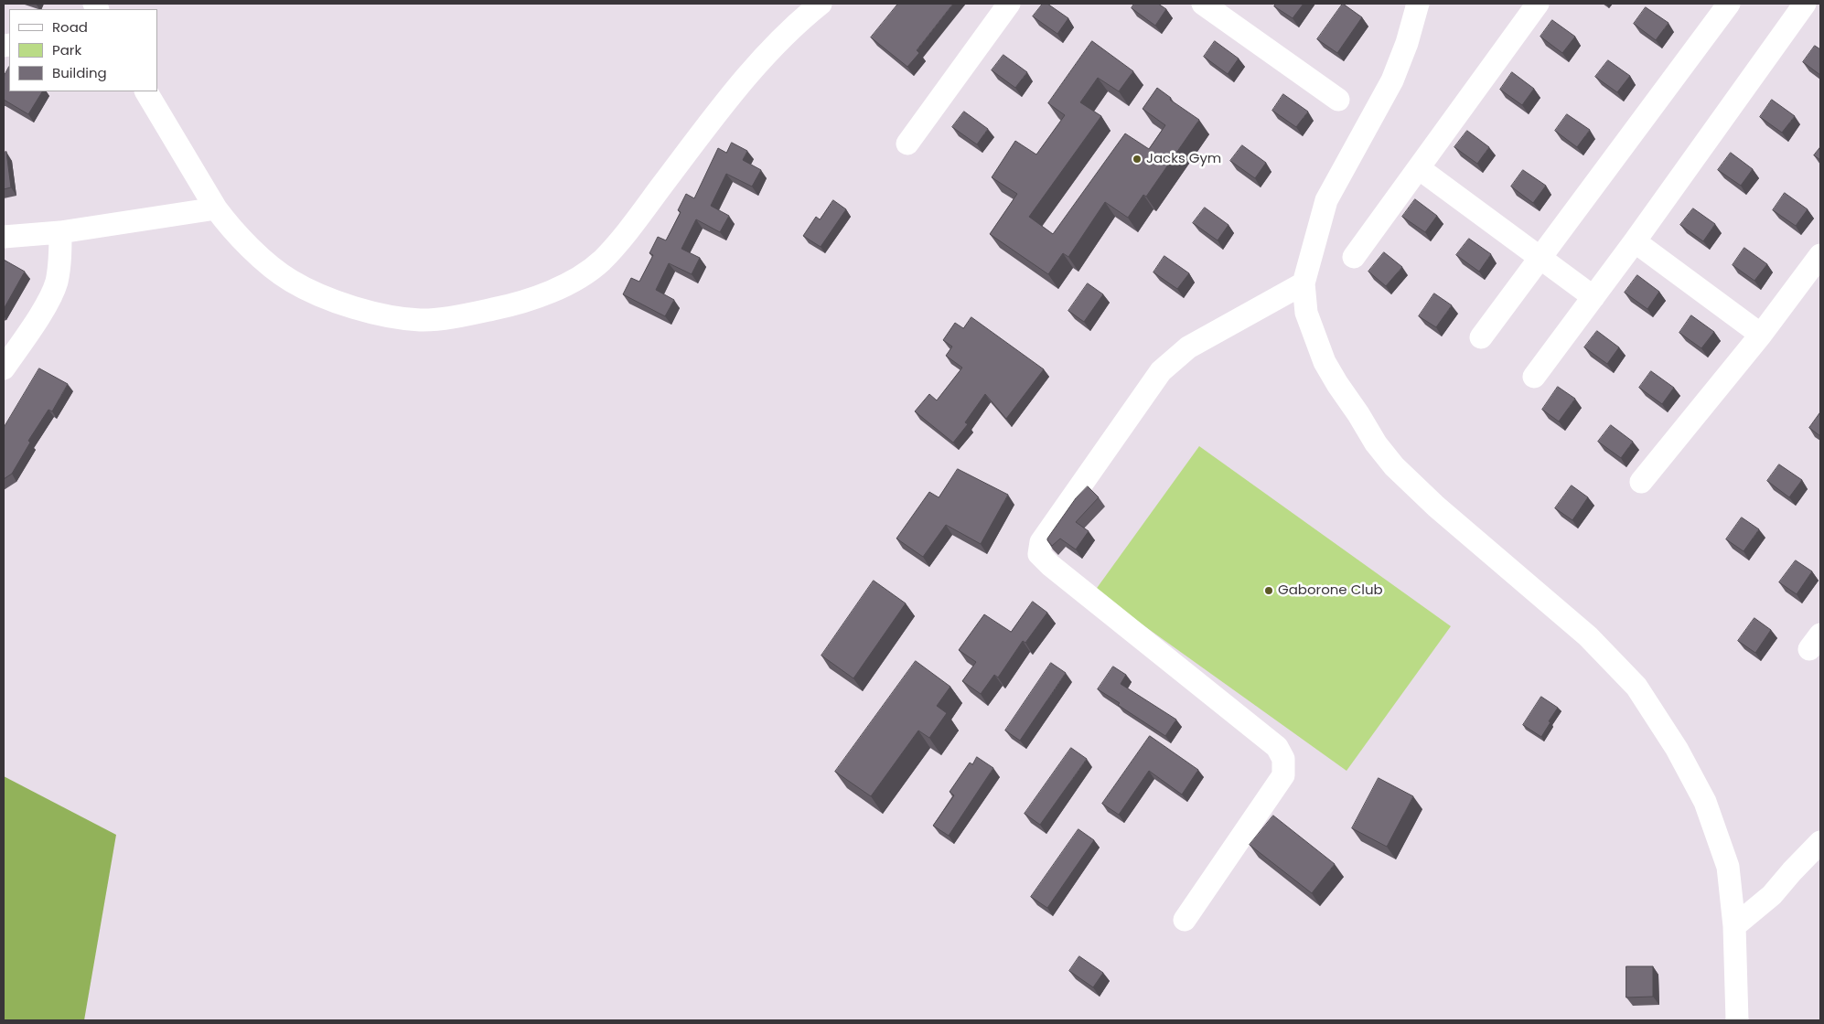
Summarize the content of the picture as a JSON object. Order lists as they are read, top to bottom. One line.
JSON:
{"places":["Jacks Gym","Gaborone Club"],"legend":["Road","Park","Building"]}
